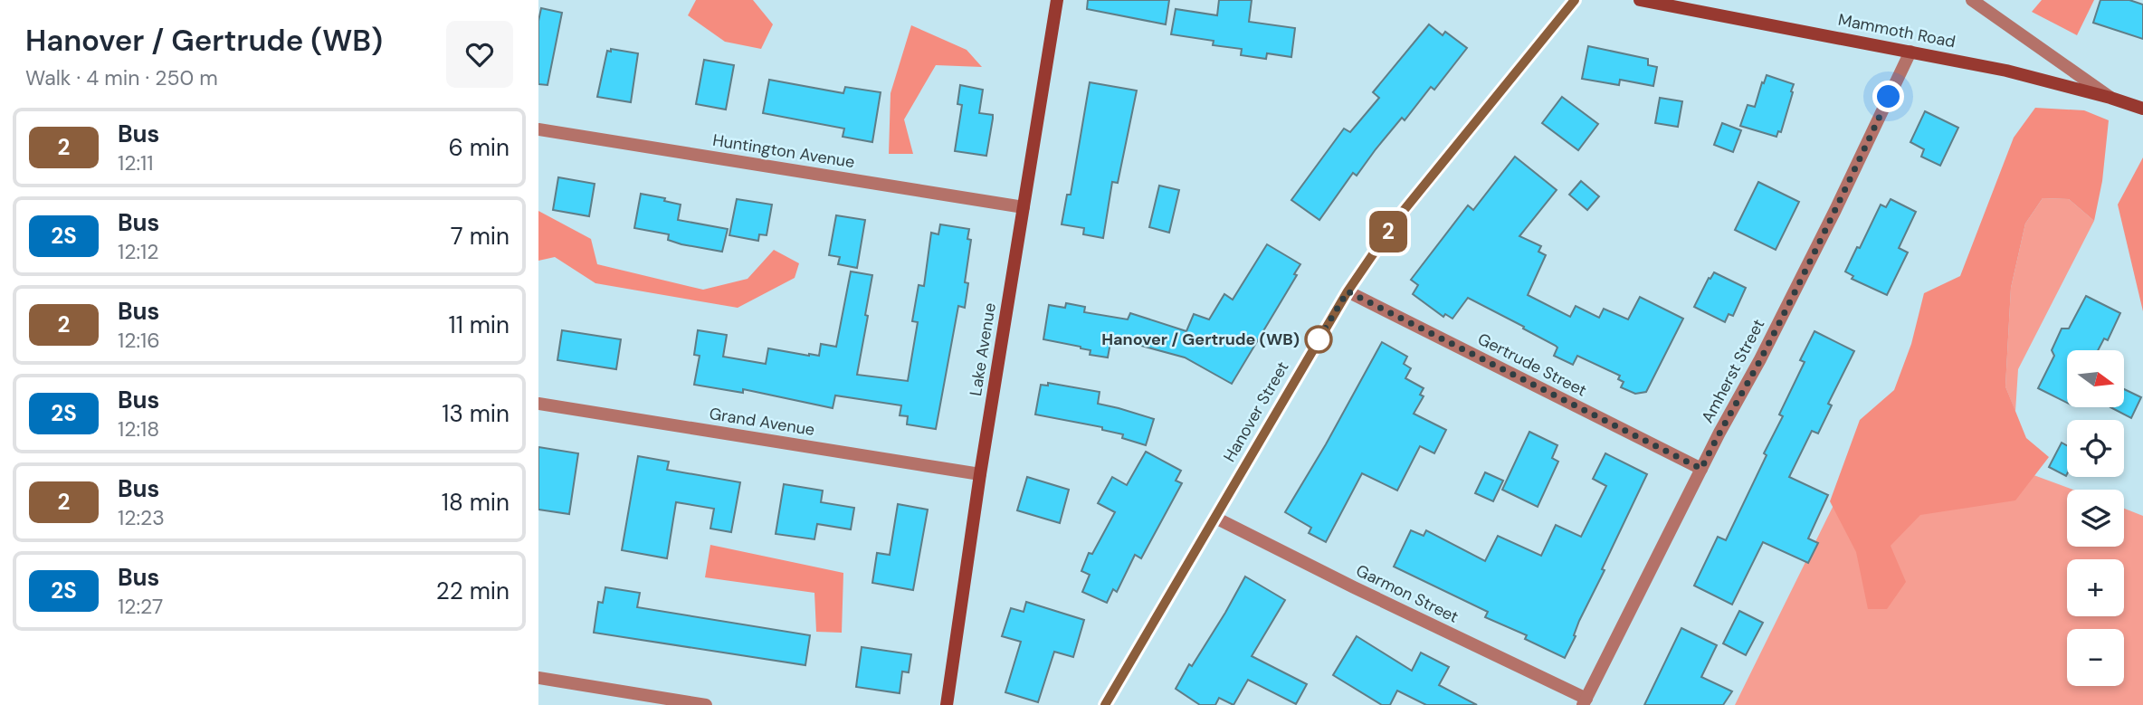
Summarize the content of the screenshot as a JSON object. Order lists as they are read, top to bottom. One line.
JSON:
{"streets":{"main road":["Mammoth Road","Lake Avenue","Hanover Street"],"street":["Huntington Avenue","Gertrude Street","Amherst Street","Grand Avenue","Garmon Street"]},"crossings":[["Mammoth Road","Amherst Street"],["Huntington Avenue","Lake Avenue"],["Lake Avenue","Grand Avenue"],["Gertrude Street","Amherst Street"],["Gertrude Street","Hanover Street"],["Amherst Street","Garmon Street"],["Hanover Street","Garmon Street"]],"places":["Hanover / Gertrude (WB)"],"lines":["bus line 2"],"north":"right","page":{"heading":["Hanover / Gertrude (WB)","Walk · 4 min · 250 m"],"on_map":"2","list":[{"mark":"2","name":"Bus","note":"12:11","value":"6 min"},{"mark":"2S","name":"Bus","note":"12:12","value":"7 min"},{"mark":"2","name":"Bus","note":"12:16","value":"11 min"},{"mark":"2S","name":"Bus","note":"12:18","value":"13 min"},{"mark":"2","name":"Bus","note":"12:23","value":"18 min"},{"mark":"2S","name":"Bus","note":"12:27","value":"22 min"}],"map_buttons":["+","−"]}}
